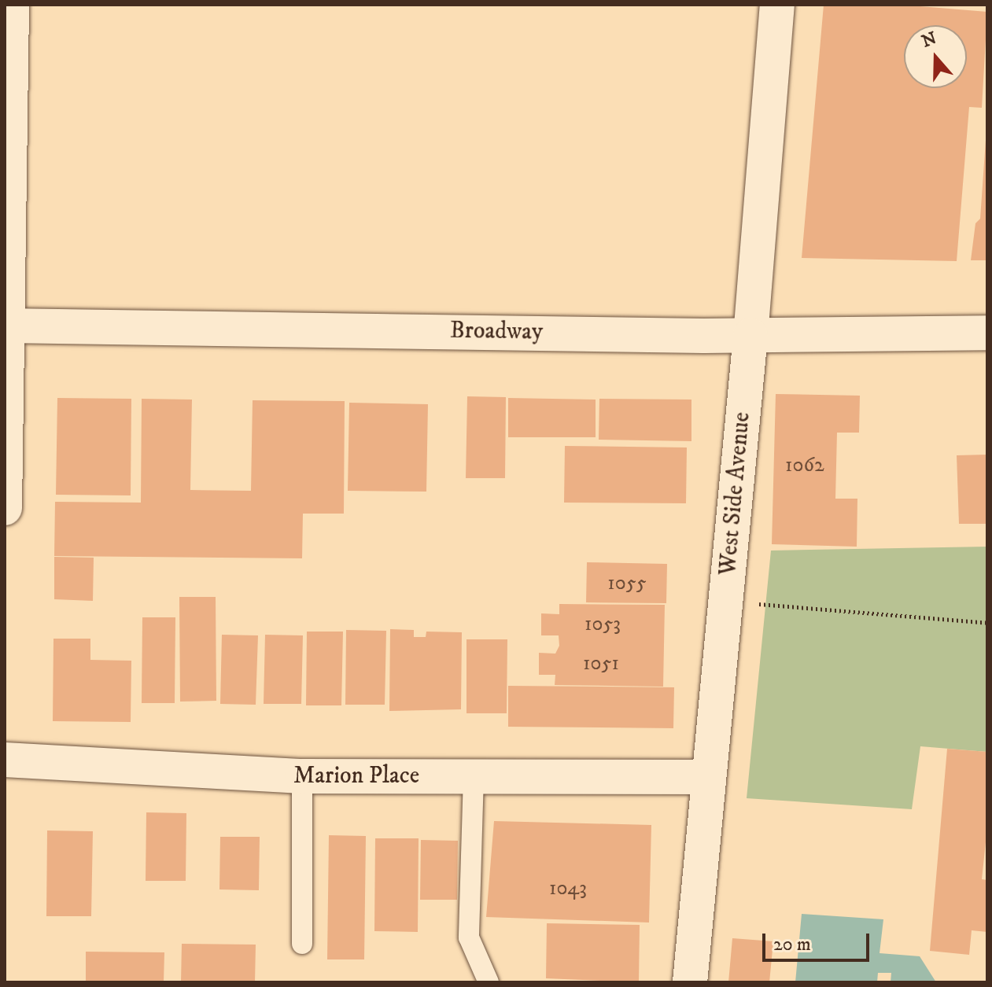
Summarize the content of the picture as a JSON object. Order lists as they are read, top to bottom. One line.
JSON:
{"streets":{"street":["Broadway","West Side Avenue","Marion Place"]},"crossings":[["Broadway","West Side Avenue"],["West Side Avenue","Marion Place"]],"house_numbers":["1062","1055","1053","1051","1043"],"scale_bar":"20 m","north":"top"}
